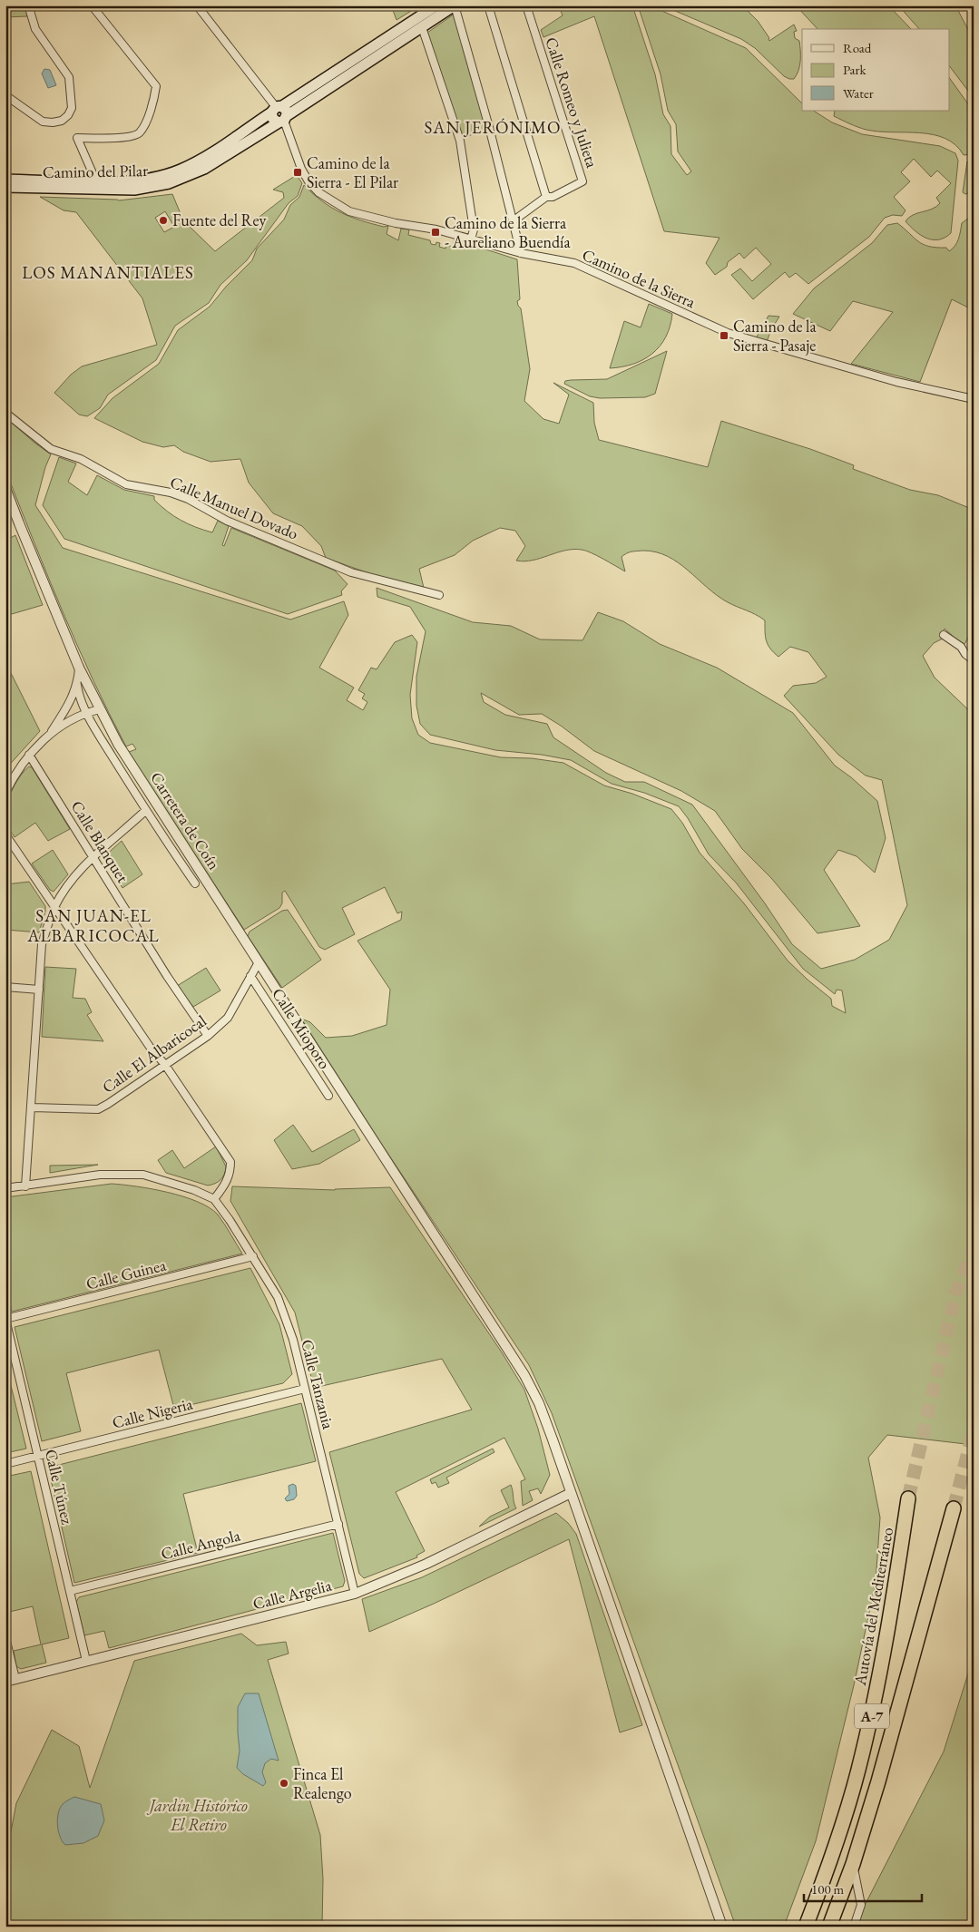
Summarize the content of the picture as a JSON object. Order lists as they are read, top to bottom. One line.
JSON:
{"streets":{"highway":["Autovía del Mediterráneo","A-7"],"main road":["Camino del Pilar"],"street":["Calle Romeo y Julieta","Camino de la Sierra","Calle Manuel Dovado","Carretera de Coín","Calle Blanquet","Calle Mioporo","Calle El Albaricocal","Calle Guinea","Calle Tanzania","Calle Nigeria","Calle Túnez","Calle Angola","Calle Argelia"]},"crossings":[["Camino del Pilar","Camino de la Sierra"],["Carretera de Coín","Calle El Albaricocal"],["Carretera de Coín","Calle Argelia"],["Calle Blanquet","Calle El Albaricocal"],["Calle Mioporo","Calle El Albaricocal"],["Calle Guinea","Calle Tanzania"],["Calle Guinea","Calle Túnez"],["Calle Tanzania","Calle Nigeria"],["Calle Tanzania","Calle Angola"],["Calle Tanzania","Calle Argelia"],["Calle Nigeria","Calle Túnez"],["Calle Túnez","Calle Angola"],["Calle Túnez","Calle Argelia"]],"districts":["SAN JERÓNIMO","LOS MANANTIALES","SAN JUAN-EL ALBARICOCAL"],"parks":["Jardín Histórico El Retiro"],"places":{"transit":["Camino de la Sierra - El Pilar","Camino de la Sierra - Aureliano Buendía","Camino de la Sierra - Pasaje"],"other":["Fuente del Rey","Finca El Realengo"]},"legend":["Road","Park","Water"],"scale_bar":"100 m"}
